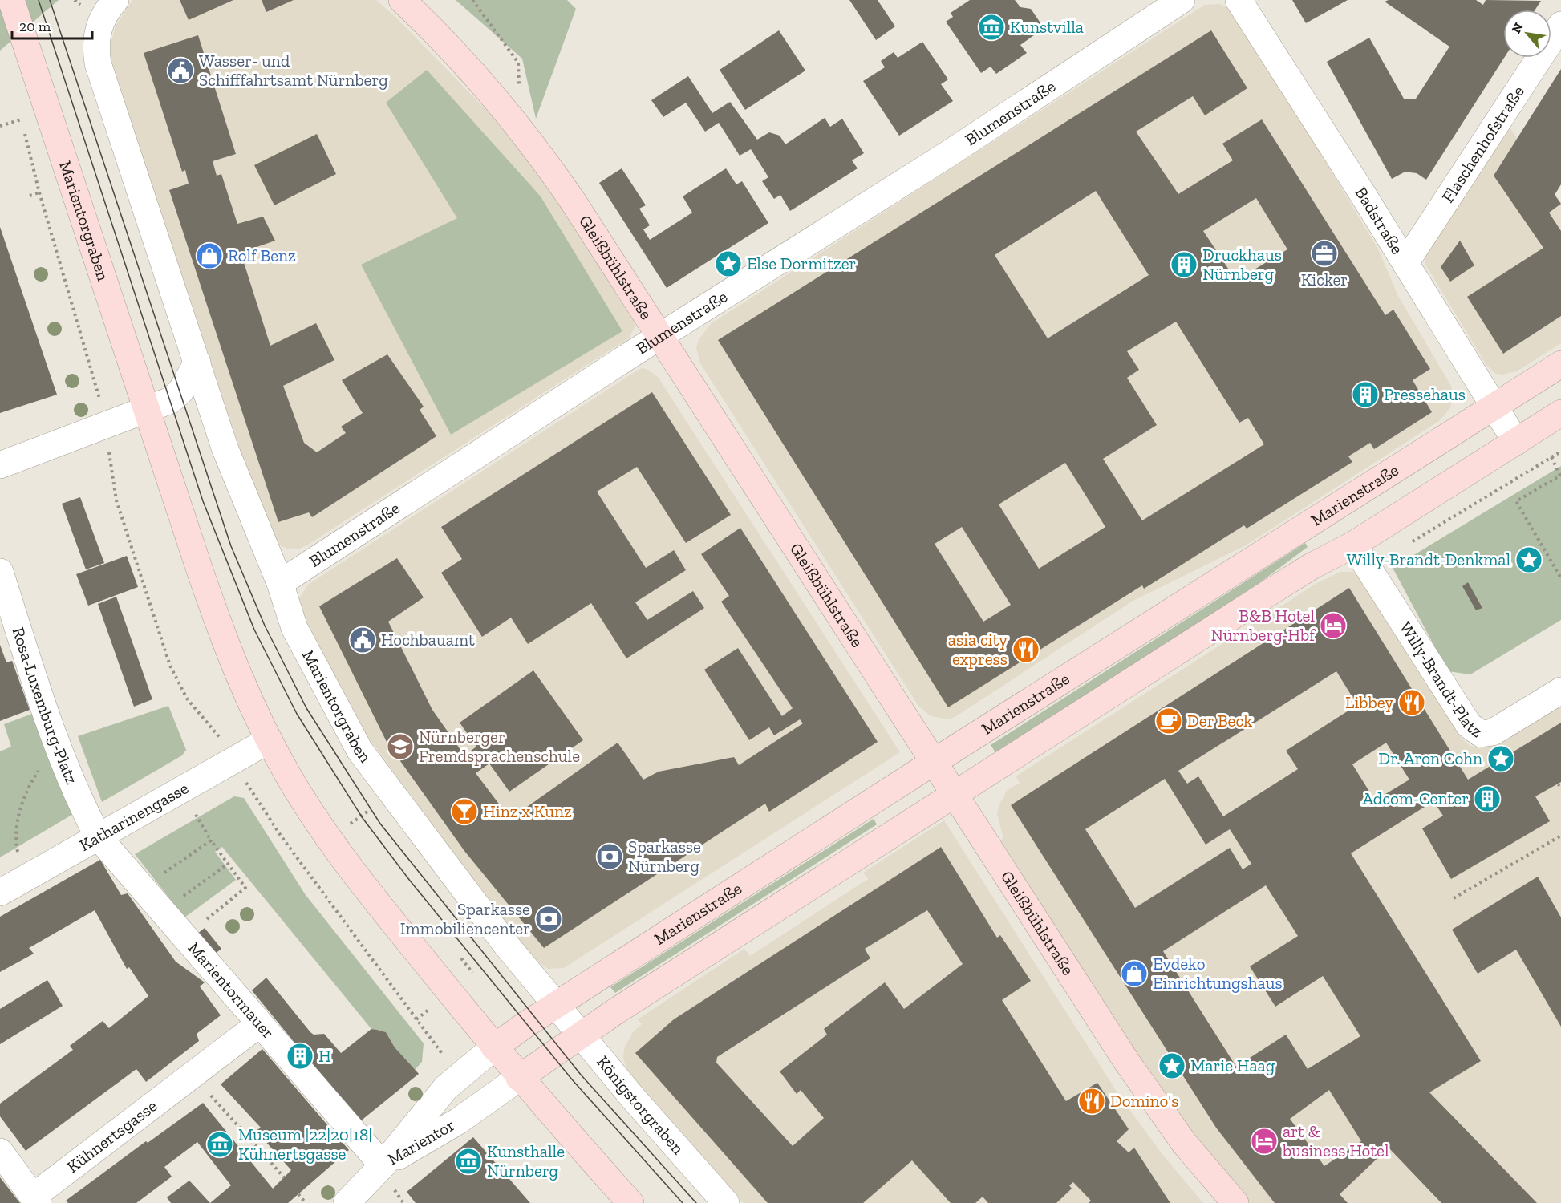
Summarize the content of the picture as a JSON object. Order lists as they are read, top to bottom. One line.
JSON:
{"streets":{"main road":["Marientorgraben","Gleißbühlstraße","Marienstraße"],"street":["Blumenstraße","Flaschenhofstraße","Badstraße","Willy-Brandt-Platz","Rosa-Luxemburg-Platz","Katharinengasse","Marientormauer","Königstorgraben","Kühnertsgasse","Marientor"]},"crossings":[["Blumenstraße","Marientorgraben"],["Blumenstraße","Gleißbühlstraße"],["Flaschenhofstraße","Badstraße"],["Badstraße","Marienstraße"],["Marientorgraben","Marienstraße"],["Marientorgraben","Katharinengasse"],["Marientorgraben","Königstorgraben"],["Marientorgraben","Marientor"],["Gleißbühlstraße","Marienstraße"],["Marienstraße","Königstorgraben"],["Marienstraße","Marientor"],["Rosa-Luxemburg-Platz","Katharinengasse"],["Rosa-Luxemburg-Platz","Marientormauer"],["Katharinengasse","Marientormauer"],["Marientormauer","Kühnertsgasse"],["Marientormauer","Marientor"]],"places":{"museum":["Kunstvilla","Museum |22|20|18| Kühnertsgasse","Kunsthalle Nürnberg"],"public building":["Wasser- und Schifffahrtsamt Nürnberg","Hochbauamt"],"office":["Kicker"],"shop":["Rolf Benz","Evdeko Einrichtungshaus"],"place":["Else Dormitzer","Willy-Brandt-Denkmal","Dr. Aron Cohn","Marie Haag"],"building":["Druckhaus Nürnberg","Pressehaus","Adcom-Center","H"],"hotel":["B&B Hotel Nürnberg-Hbf","art & business Hotel"],"restaurant":["asia city express","Libbey","Domino's"],"cafe":["Der Beck"],"school or university":["Nürnberger Fremdsprachenschule"],"bar":["Hinz x Kunz"],"bank":["Sparkasse Nürnberg","Sparkasse Immobiliencenter"]},"scale_bar":"20 m","north":"top left"}
